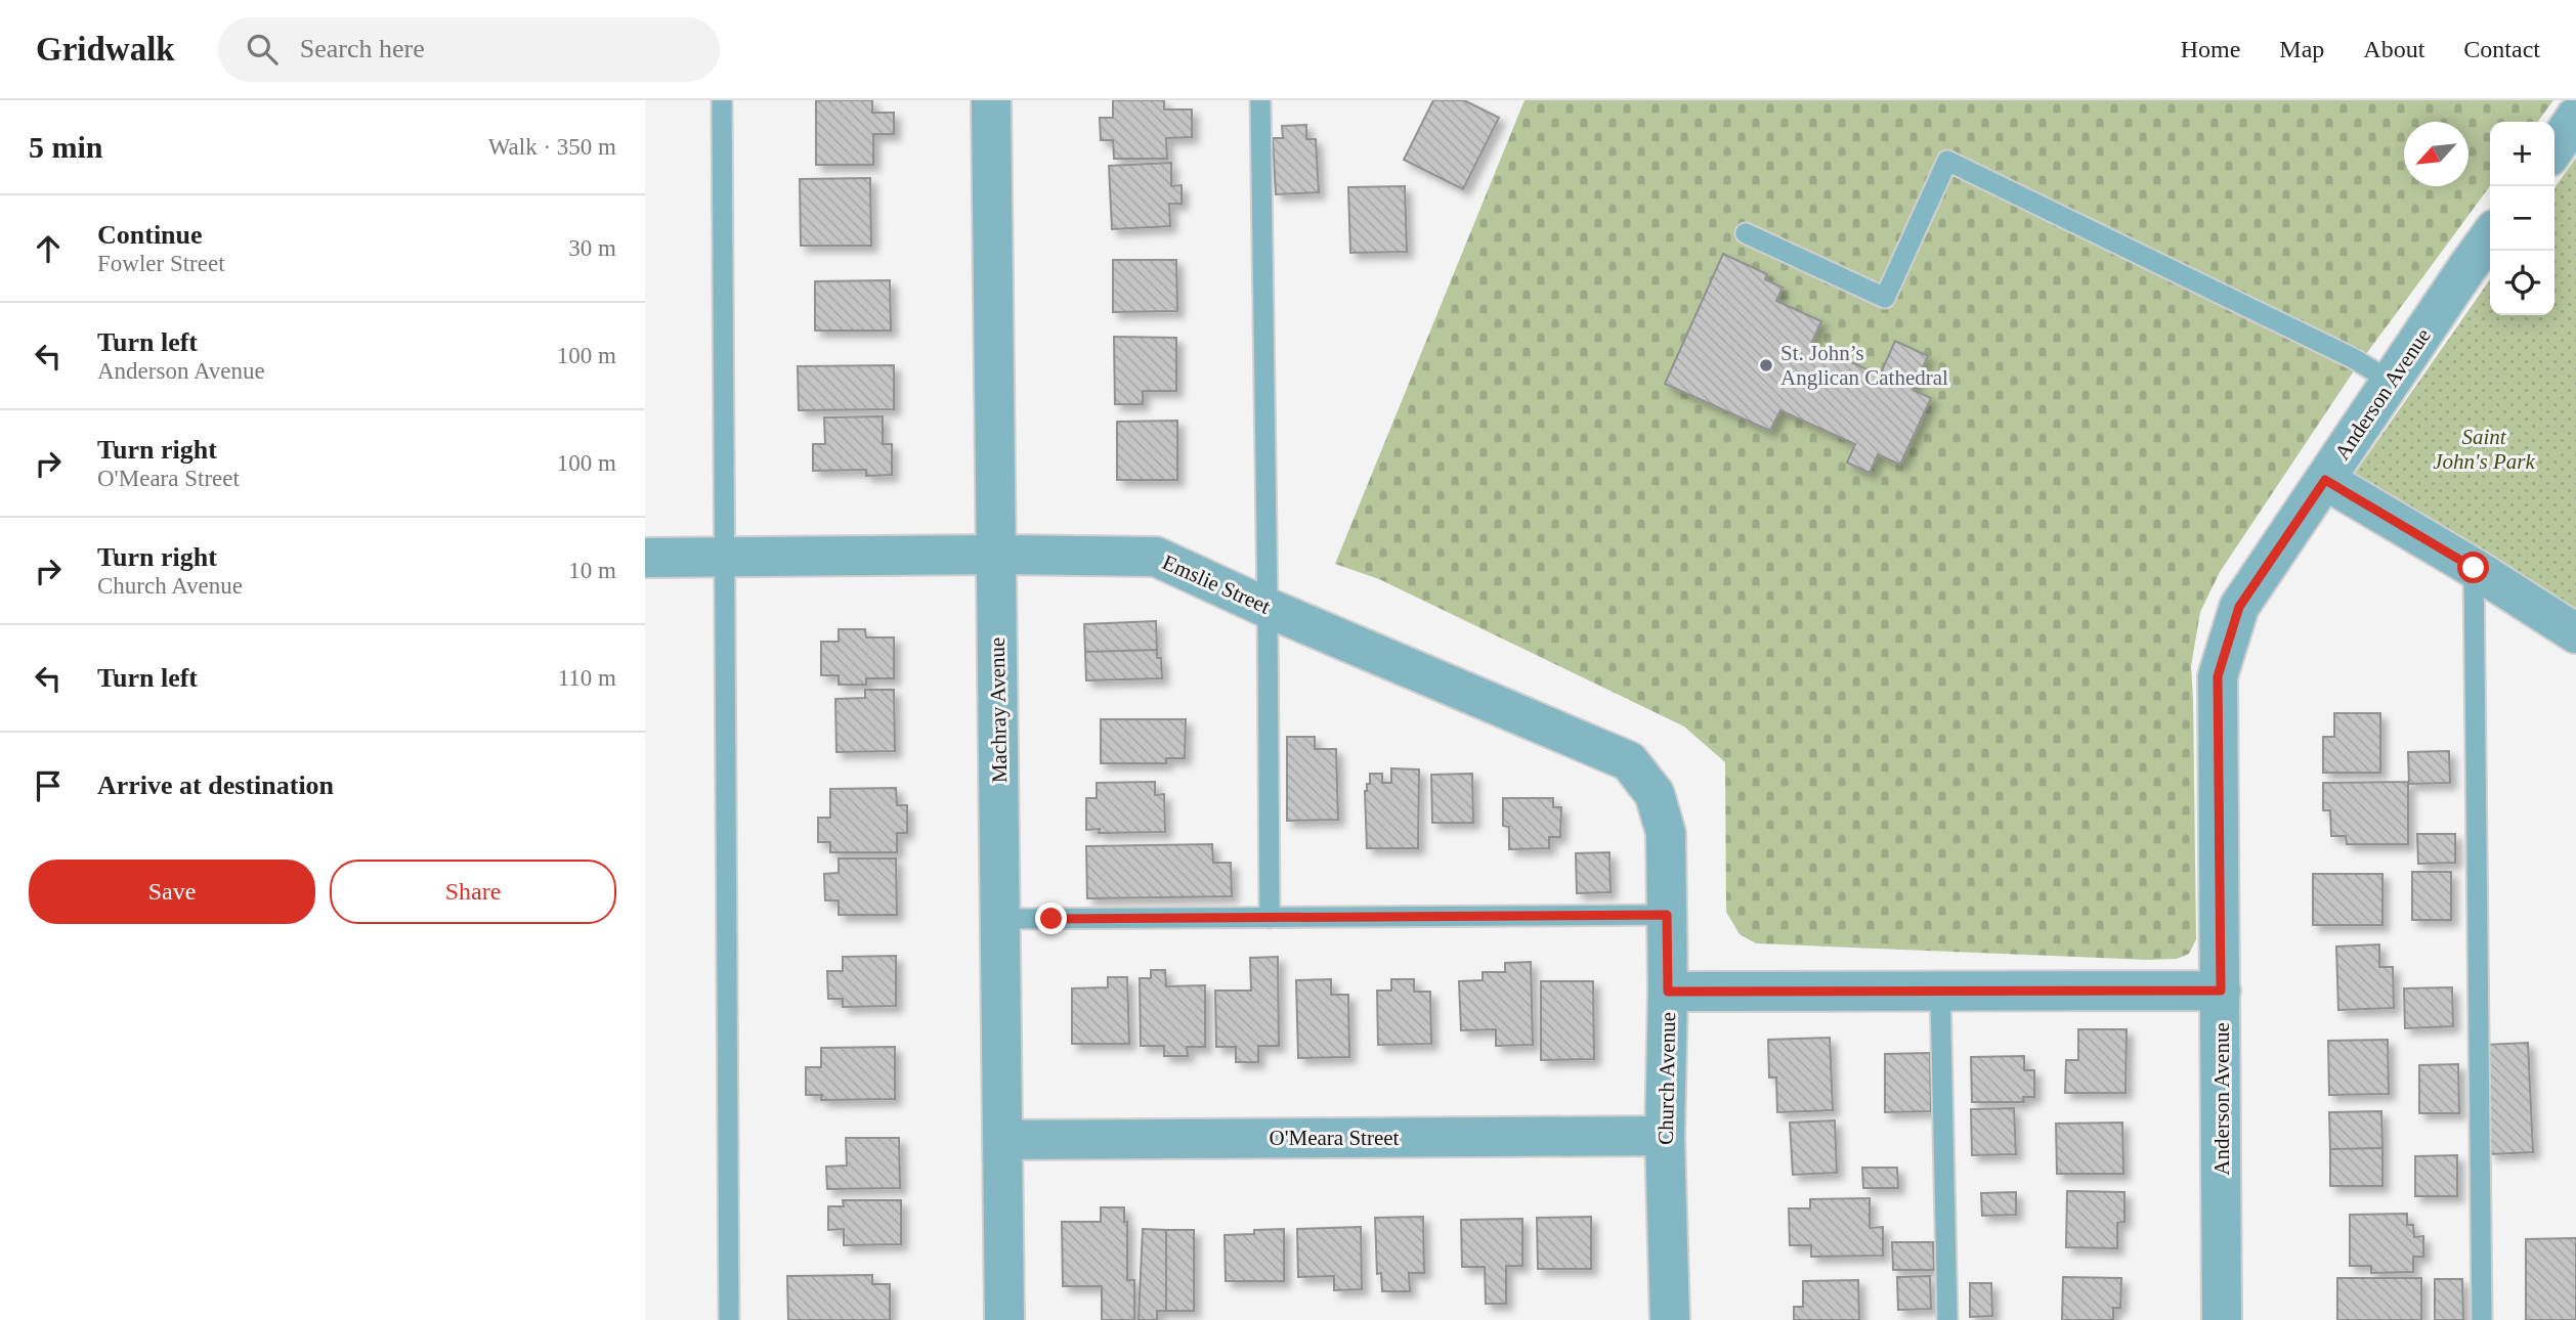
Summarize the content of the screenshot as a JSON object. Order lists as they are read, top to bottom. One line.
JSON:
{"streets":{"street":["Anderson Avenue","Emslie Street","Machray Avenue","Church Avenue","O'Meara Street"]},"crossings":[["Emslie Street","Machray Avenue"],["Emslie Street","Church Avenue"],["Machray Avenue","O'Meara Street"],["Church Avenue","O'Meara Street"]],"parks":["Saint John's Park"],"places":["St. John’s Anglican Cathedral"],"north":"bottom left","page":{"header":"Gridwalk","search":"Search here","nav":["Home","Map","About","Contact"],"heading":["5 min","Walk · 350 m"],"map_buttons":["+","−"],"list":[["Continue","Fowler Street","30 m"],["Turn left","Anderson Avenue","100 m"],["Turn right","O'Meara Street","100 m"],["Turn right","Church Avenue","10 m"],["Turn left","110 m"],"Arrive at destination"],"buttons":["Save","Share"]}}
